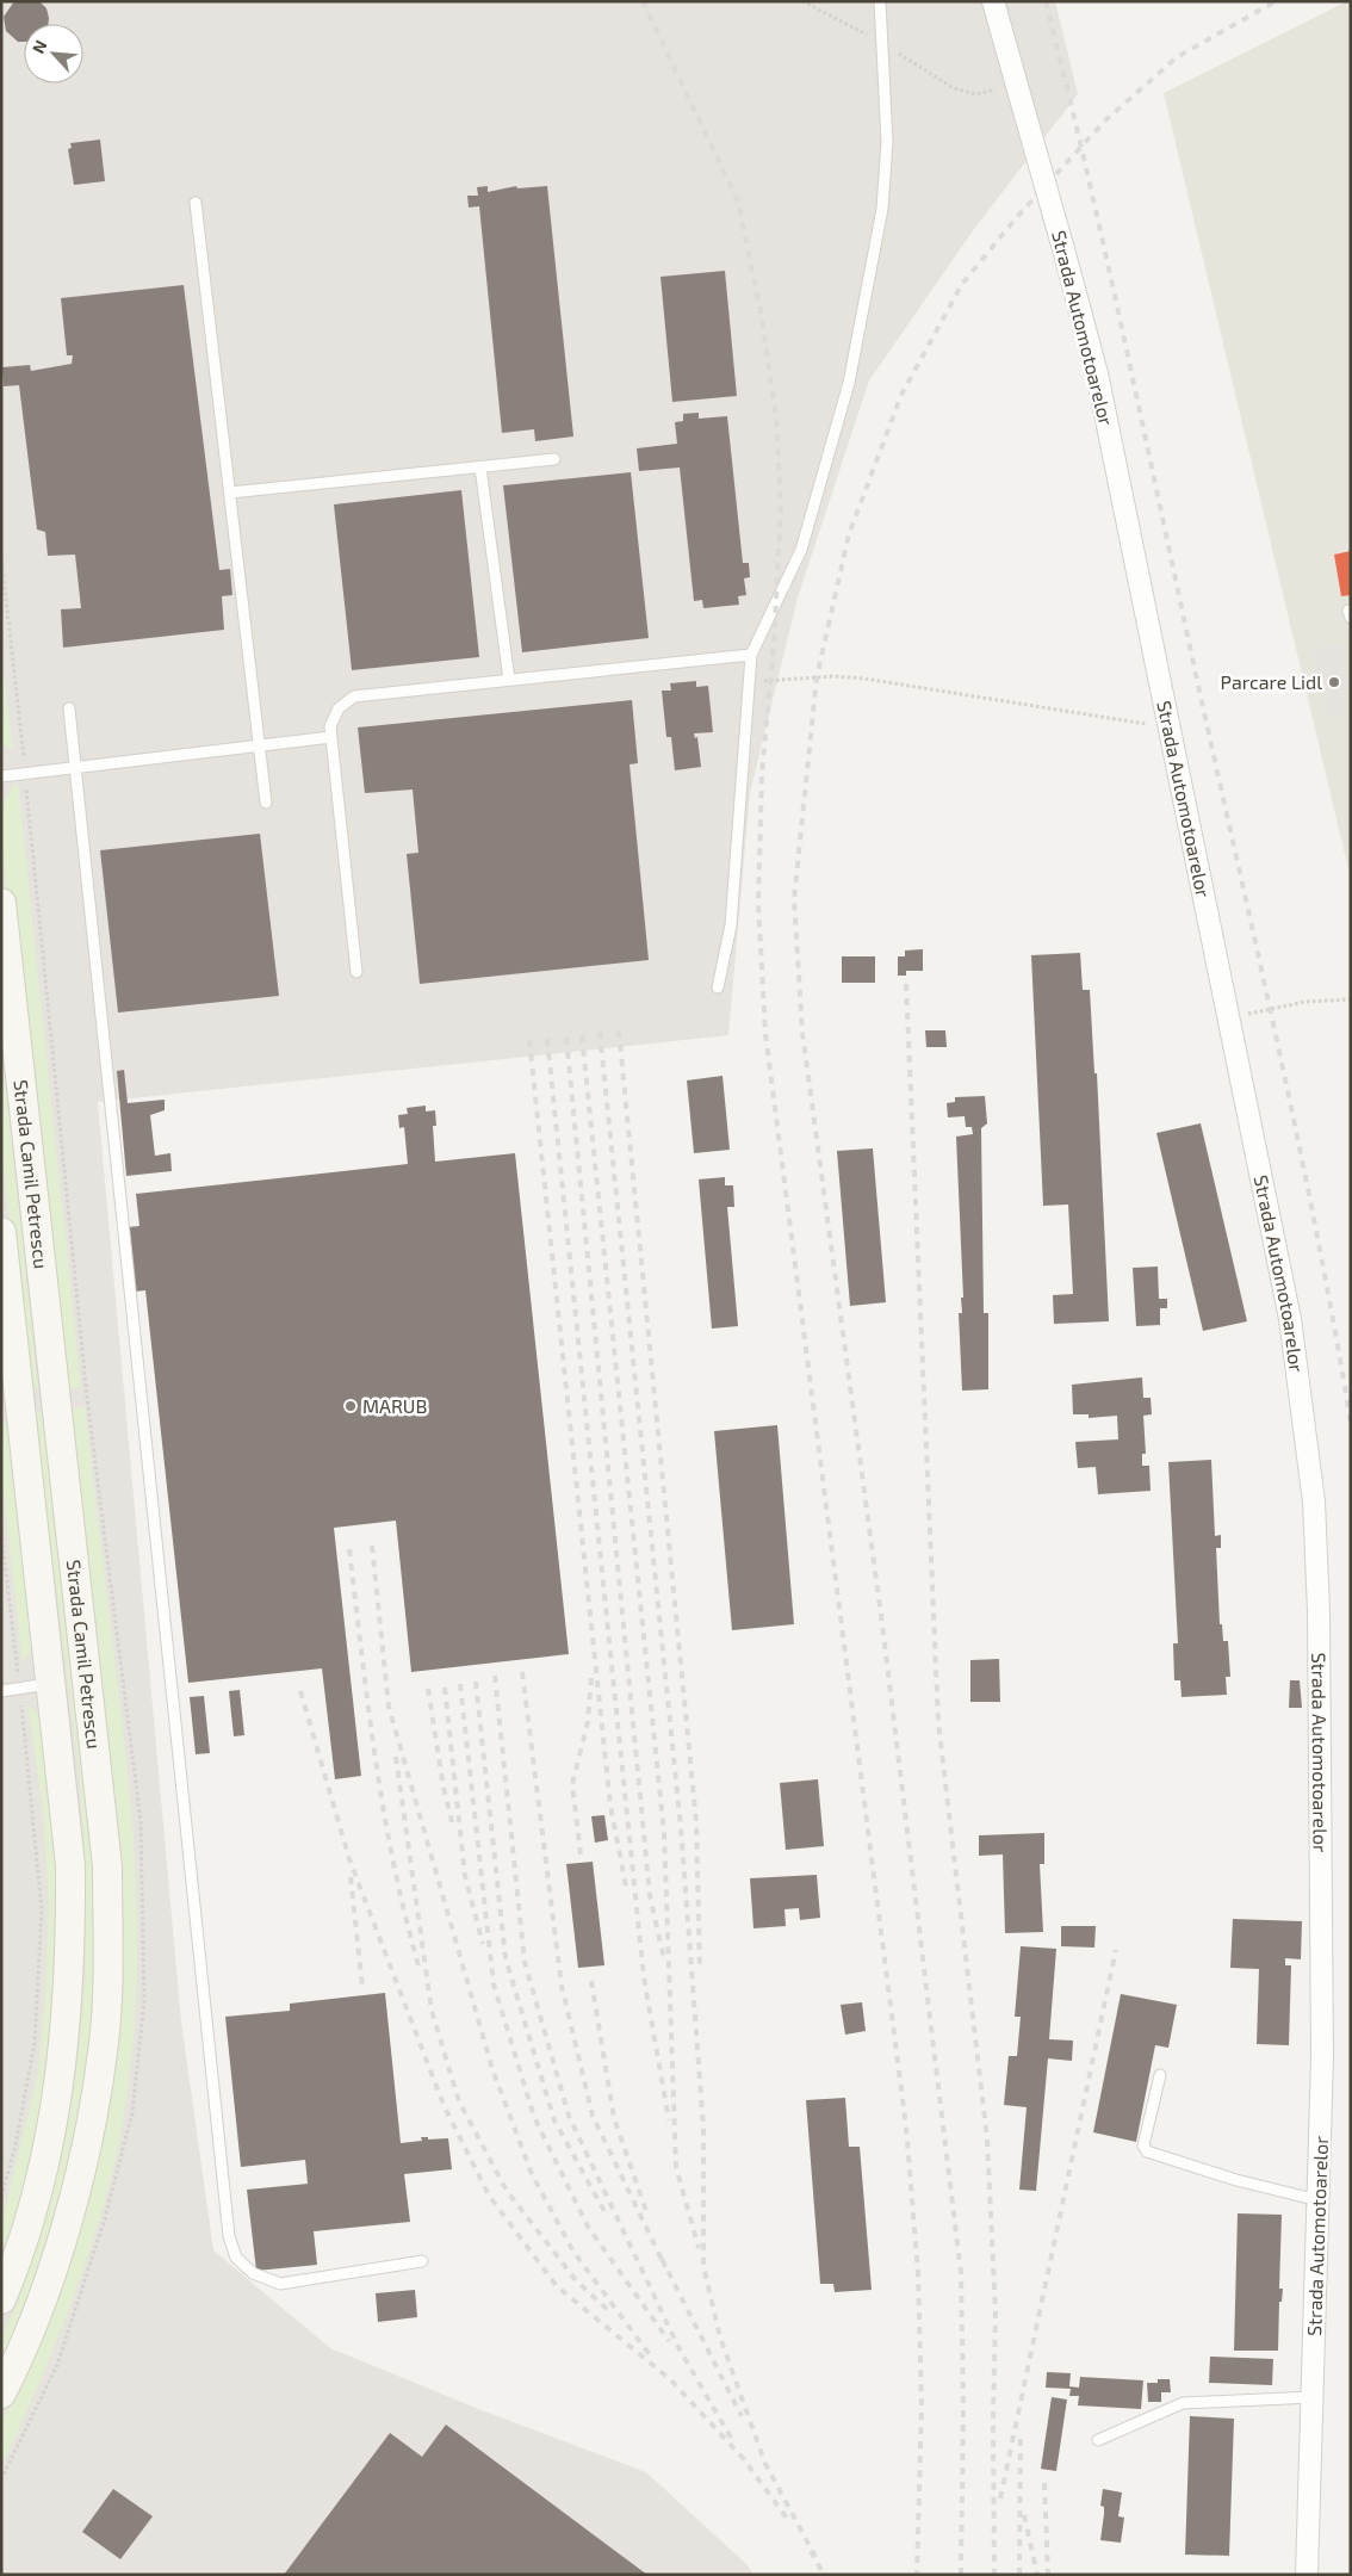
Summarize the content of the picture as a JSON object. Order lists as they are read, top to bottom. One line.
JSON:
{"streets":{"street":["Strada Automotoarelor","Strada Camil Petrescu"]},"places":["Parcare Lidl","MARUB"],"north":"top left"}
